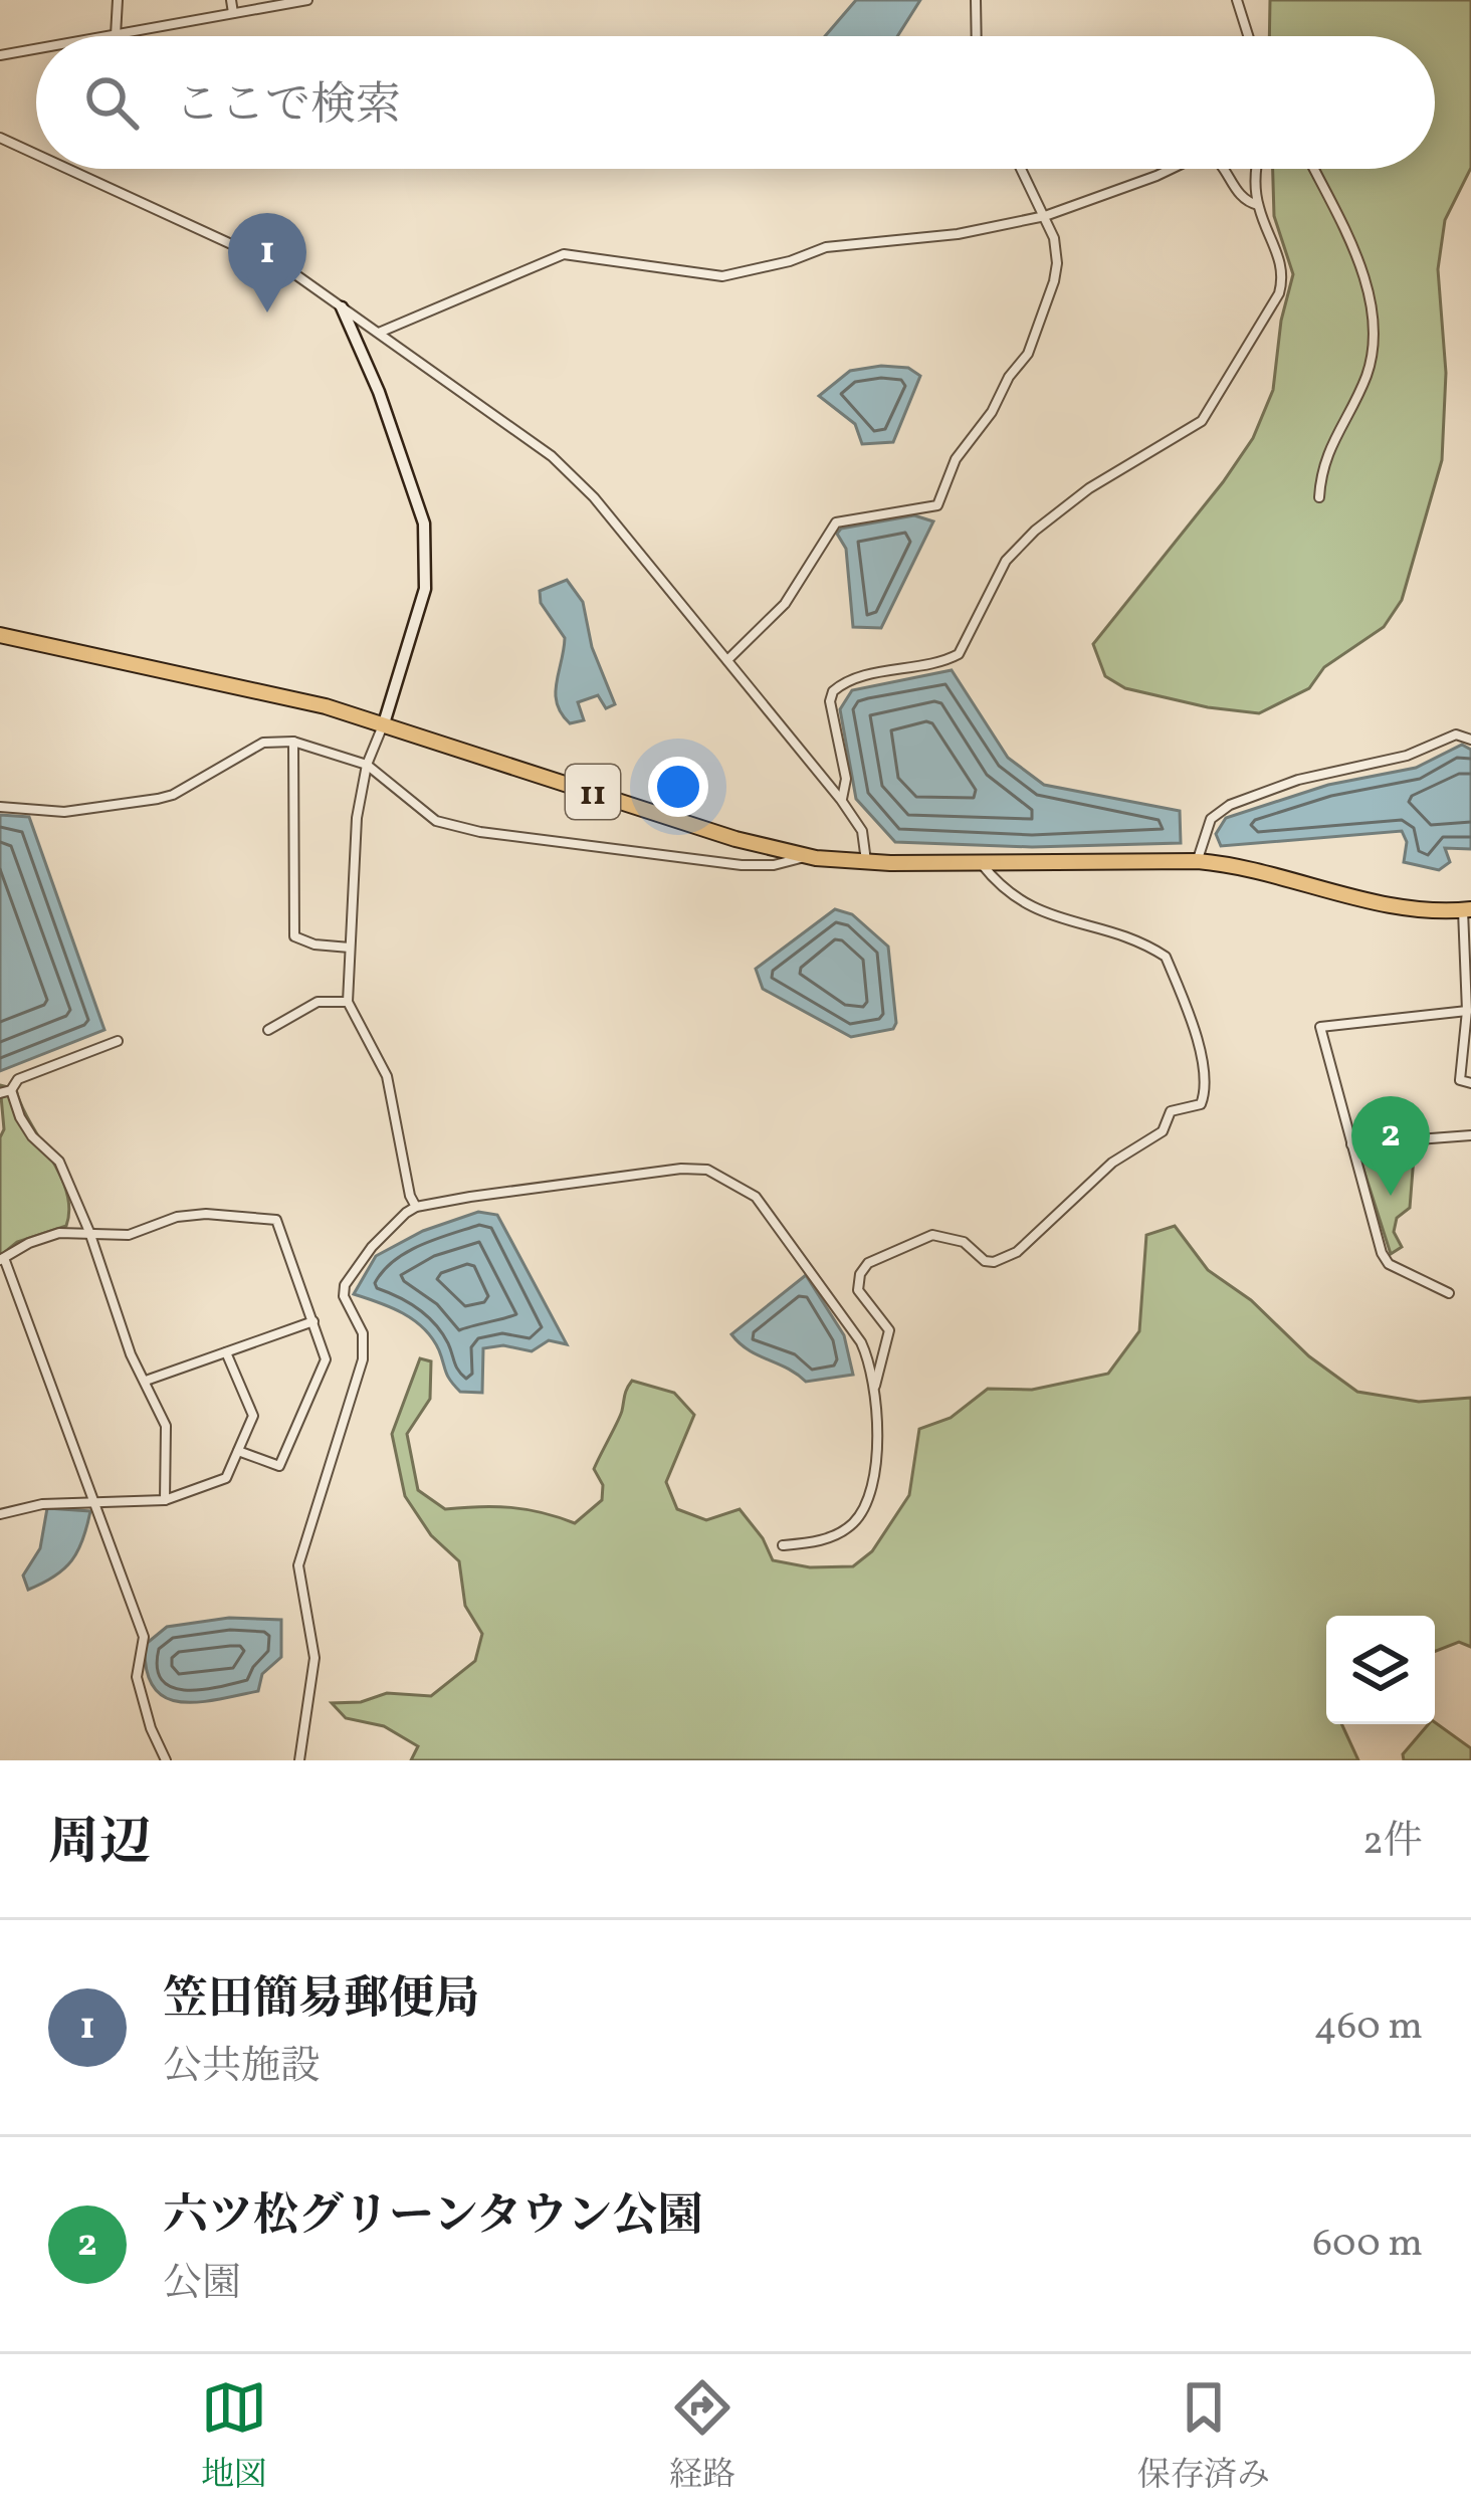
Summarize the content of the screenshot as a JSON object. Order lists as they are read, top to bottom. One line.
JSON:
{"streets":{"highway":["11"]},"page":{"search":"ここで検索","pins":["1","2"],"heading":["周辺","2件"],"list":[{"mark":"1","name":"笠田簡易郵便局","note":"公共施設","value":"460 m"},{"mark":"2","name":"六ツ松グリーンタウン公園","note":"公園","value":"600 m"}],"nav":["地図","経路","保存済み"]}}
